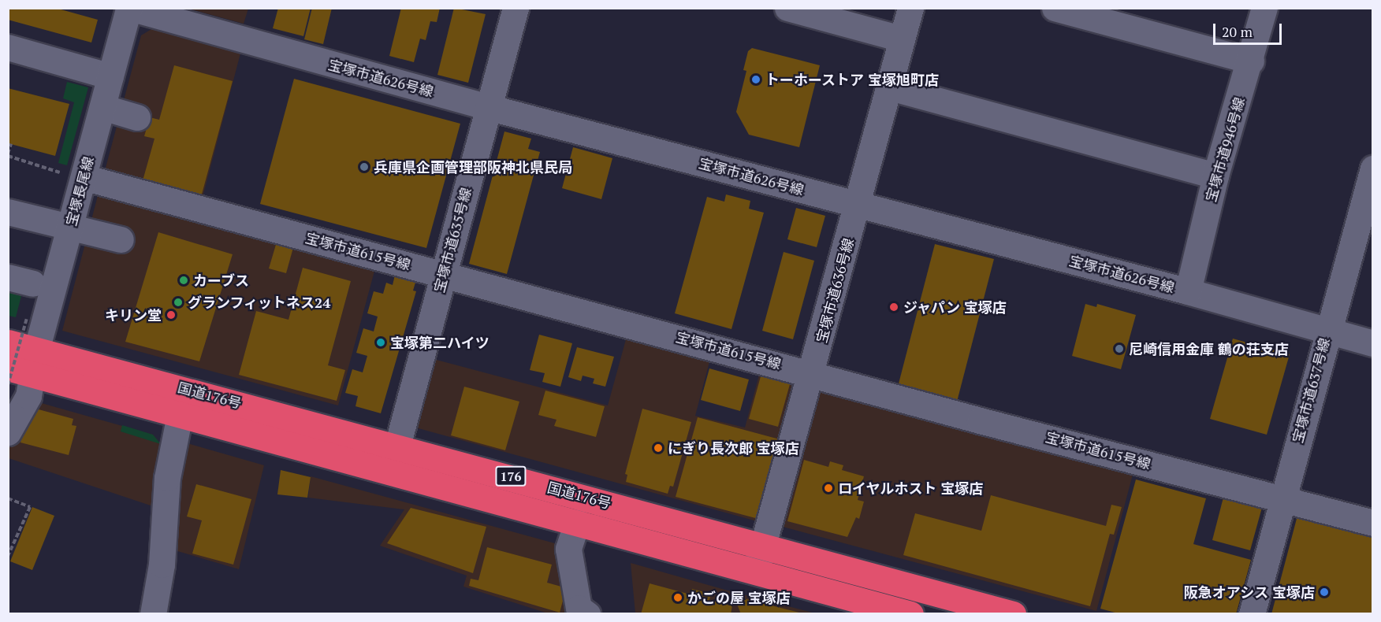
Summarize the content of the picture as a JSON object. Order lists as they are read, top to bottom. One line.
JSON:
{"streets":{"highway":["国道176号","176"],"street":["宝塚市道626号線","宝塚市道946号線","宝塚長尾線","宝塚市道635号線","宝塚市道615号線","宝塚市道636号線","宝塚市道637号線"]},"crossings":[["宝塚市道626号線","宝塚市道946号線"],["宝塚市道626号線","宝塚長尾線"],["宝塚市道626号線","宝塚市道635号線"],["宝塚市道626号線","宝塚市道636号線"],["宝塚市道626号線","宝塚市道637号線"],["宝塚長尾線","宝塚市道615号線"],["宝塚長尾線","国道176号"],["宝塚市道635号線","宝塚市道615号線"],["宝塚市道635号線","国道176号"],["宝塚市道615号線","宝塚市道636号線"],["宝塚市道615号線","宝塚市道637号線"],["宝塚市道636号線","国道176号"]],"places":["トーホーストア 宝塚旭町店","兵庫県企画管理部阪神北県民局","カーブス","グランフィットネス24","ジャパン 宝塚店","キリン堂","宝塚第二ハイツ","尼崎信用金庫 鶴の荘支店","にぎり長次郎 宝塚店","ロイヤルホスト 宝塚店","阪急オアシス 宝塚店","かごの屋 宝塚店"],"scale_bar":"20 m"}
